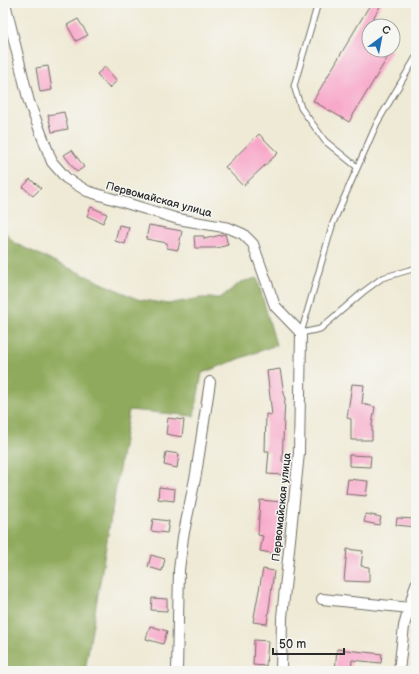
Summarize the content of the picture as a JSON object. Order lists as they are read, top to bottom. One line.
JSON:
{"streets":{"street":["Первомайская улица"]},"scale_bar":"50 m","north":"top right"}
